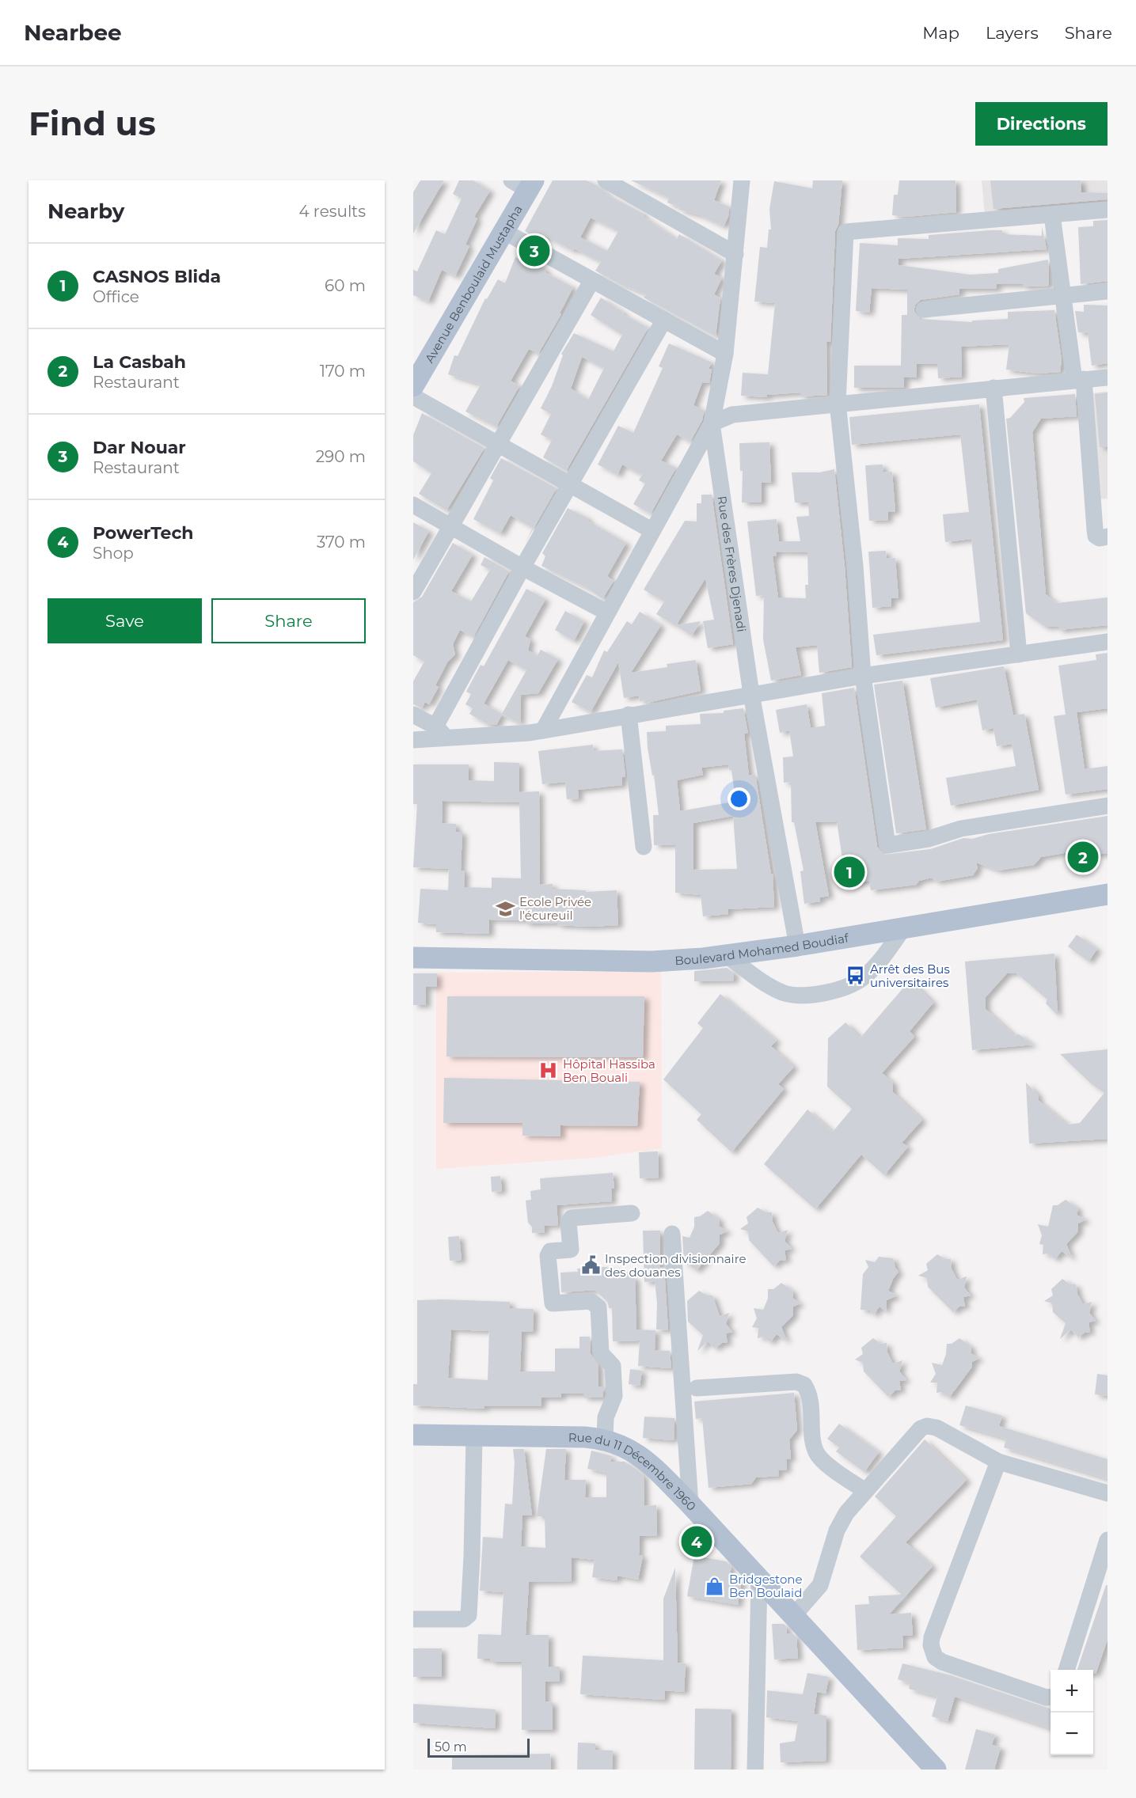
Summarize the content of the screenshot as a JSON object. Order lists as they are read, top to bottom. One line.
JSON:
{"streets":{"main road":["Avenue Benboulaid Mustapha","Boulevard Mohamed Boudiaf","Rue du 11 Décembre 1960"],"street":["Rue des Frères Djenadi"]},"crossings":[["Rue des Frères Djenadi","Boulevard Mohamed Boudiaf"]],"places":{"school or university":["Ecole Privée l'écureuil"],"bus stop":["Arrêt des Bus universitaires"],"hospital":["Hôpital Hassiba Ben Bouali"],"public building":["Inspection divisionnaire des douanes"],"shop":["Bridgestone Ben Boulaid"]},"scale_bar":"50 m","page":{"header":"Nearbee","nav":["Map","Layers","Share"],"buttons":["Directions",["Save","Share"]],"title":"Find us","heading":["Nearby","4 results"],"pins":["3","2","1","4"],"list":[{"mark":"1","name":"CASNOS Blida","note":"Office","value":"60 m"},{"mark":"2","name":"La Casbah","note":"Restaurant","value":"170 m"},{"mark":"3","name":"Dar Nouar","note":"Restaurant","value":"290 m"},{"mark":"4","name":"PowerTech","note":"Shop","value":"370 m"}],"map_buttons":["+","−"],"scale":"50 m"}}
